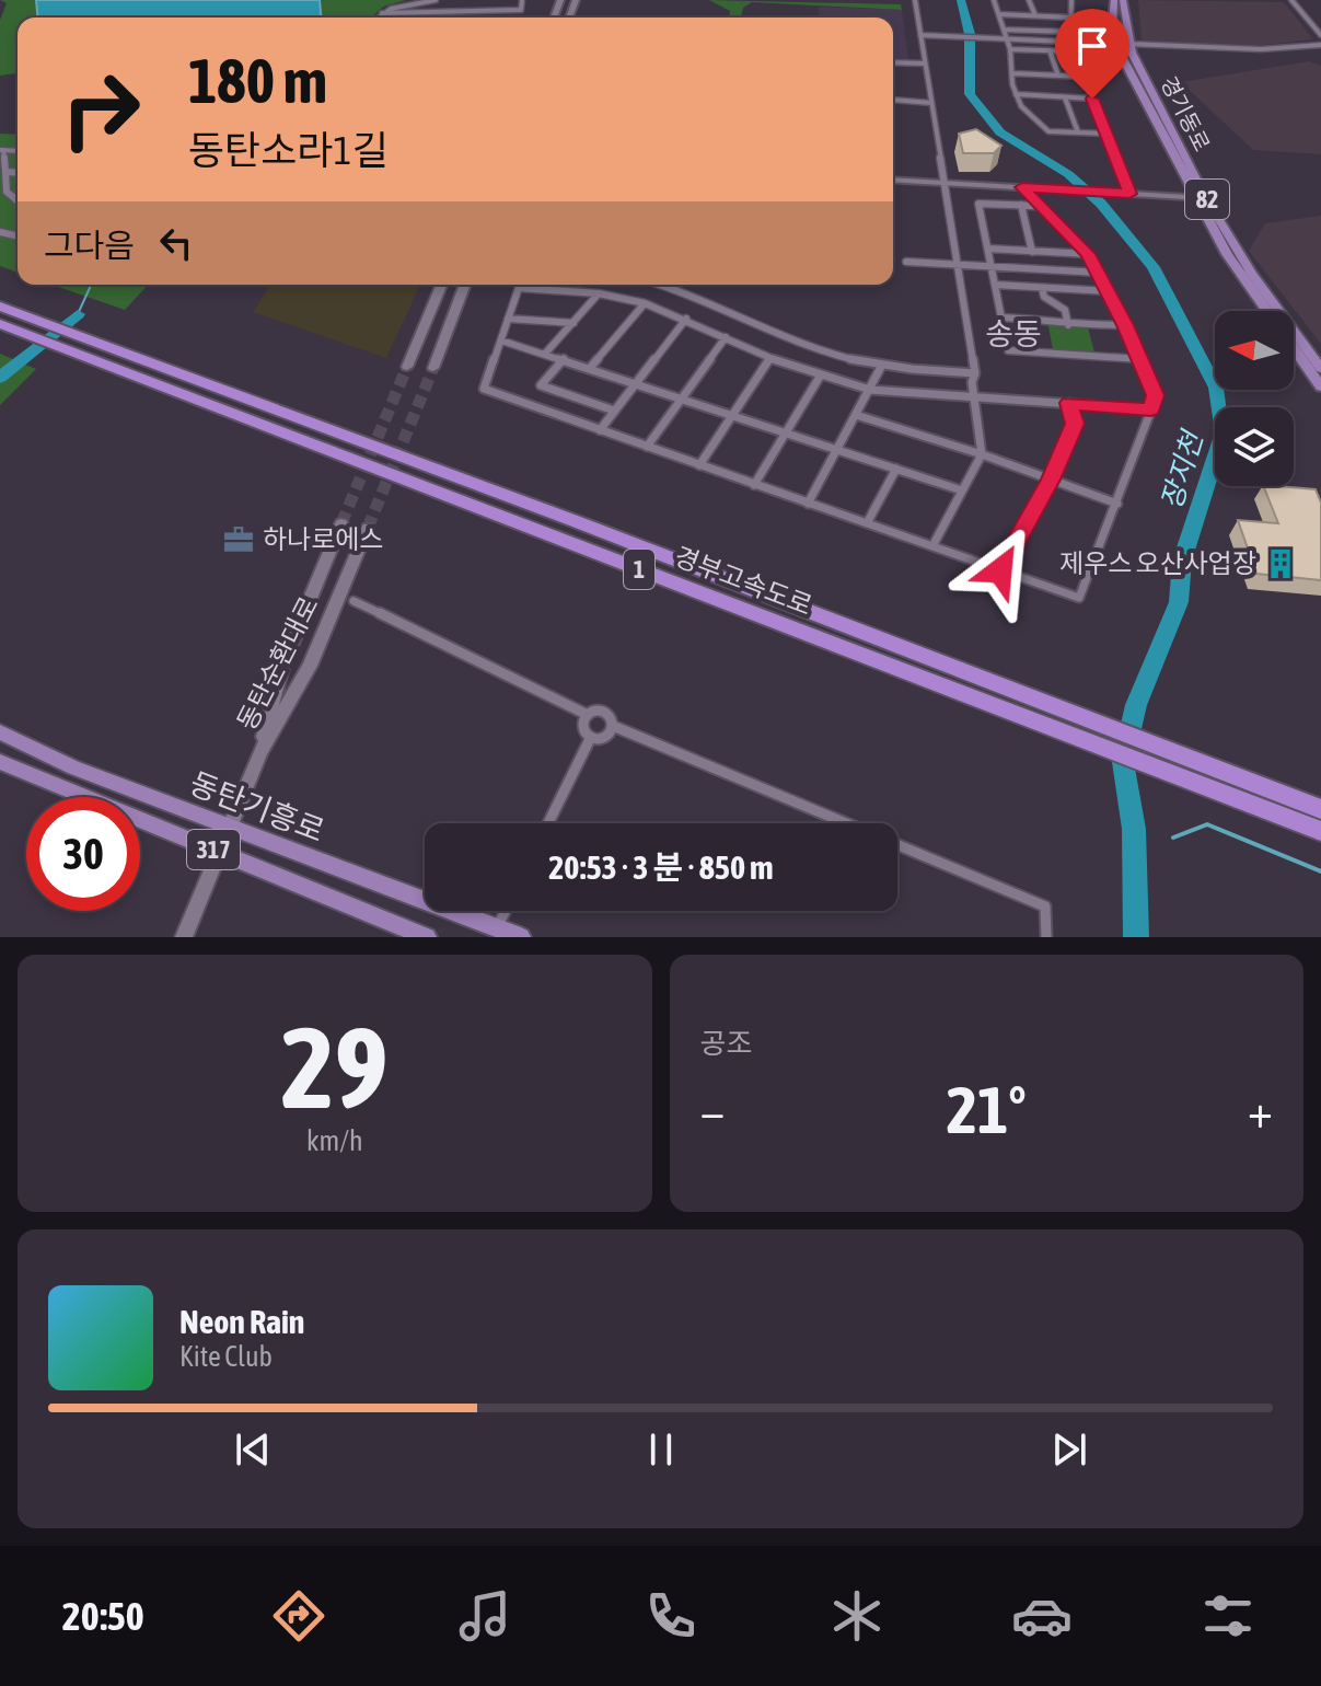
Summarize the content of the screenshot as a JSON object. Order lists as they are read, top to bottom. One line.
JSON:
{"streets":{"highway":["1","경부고속도로"],"main road":["경기동로","82","동탄순환대로","동탄기흥로","317"]},"districts":["송동"],"water":["장지천"],"places":{"office":["하나로에스"],"building":["제우스 오산사업장"]},"north":"left","page":{"turn":["180 m","동탄소라1길"],"then":"그다음","limit":"30","trip":"20:53 · 3 분 · 850 m","tile":[["29","km/h"],"공조"],"heat":["−","21°","+"],"song":["Neon Rain","Kite Club"],"tabs":"20:50"}}
